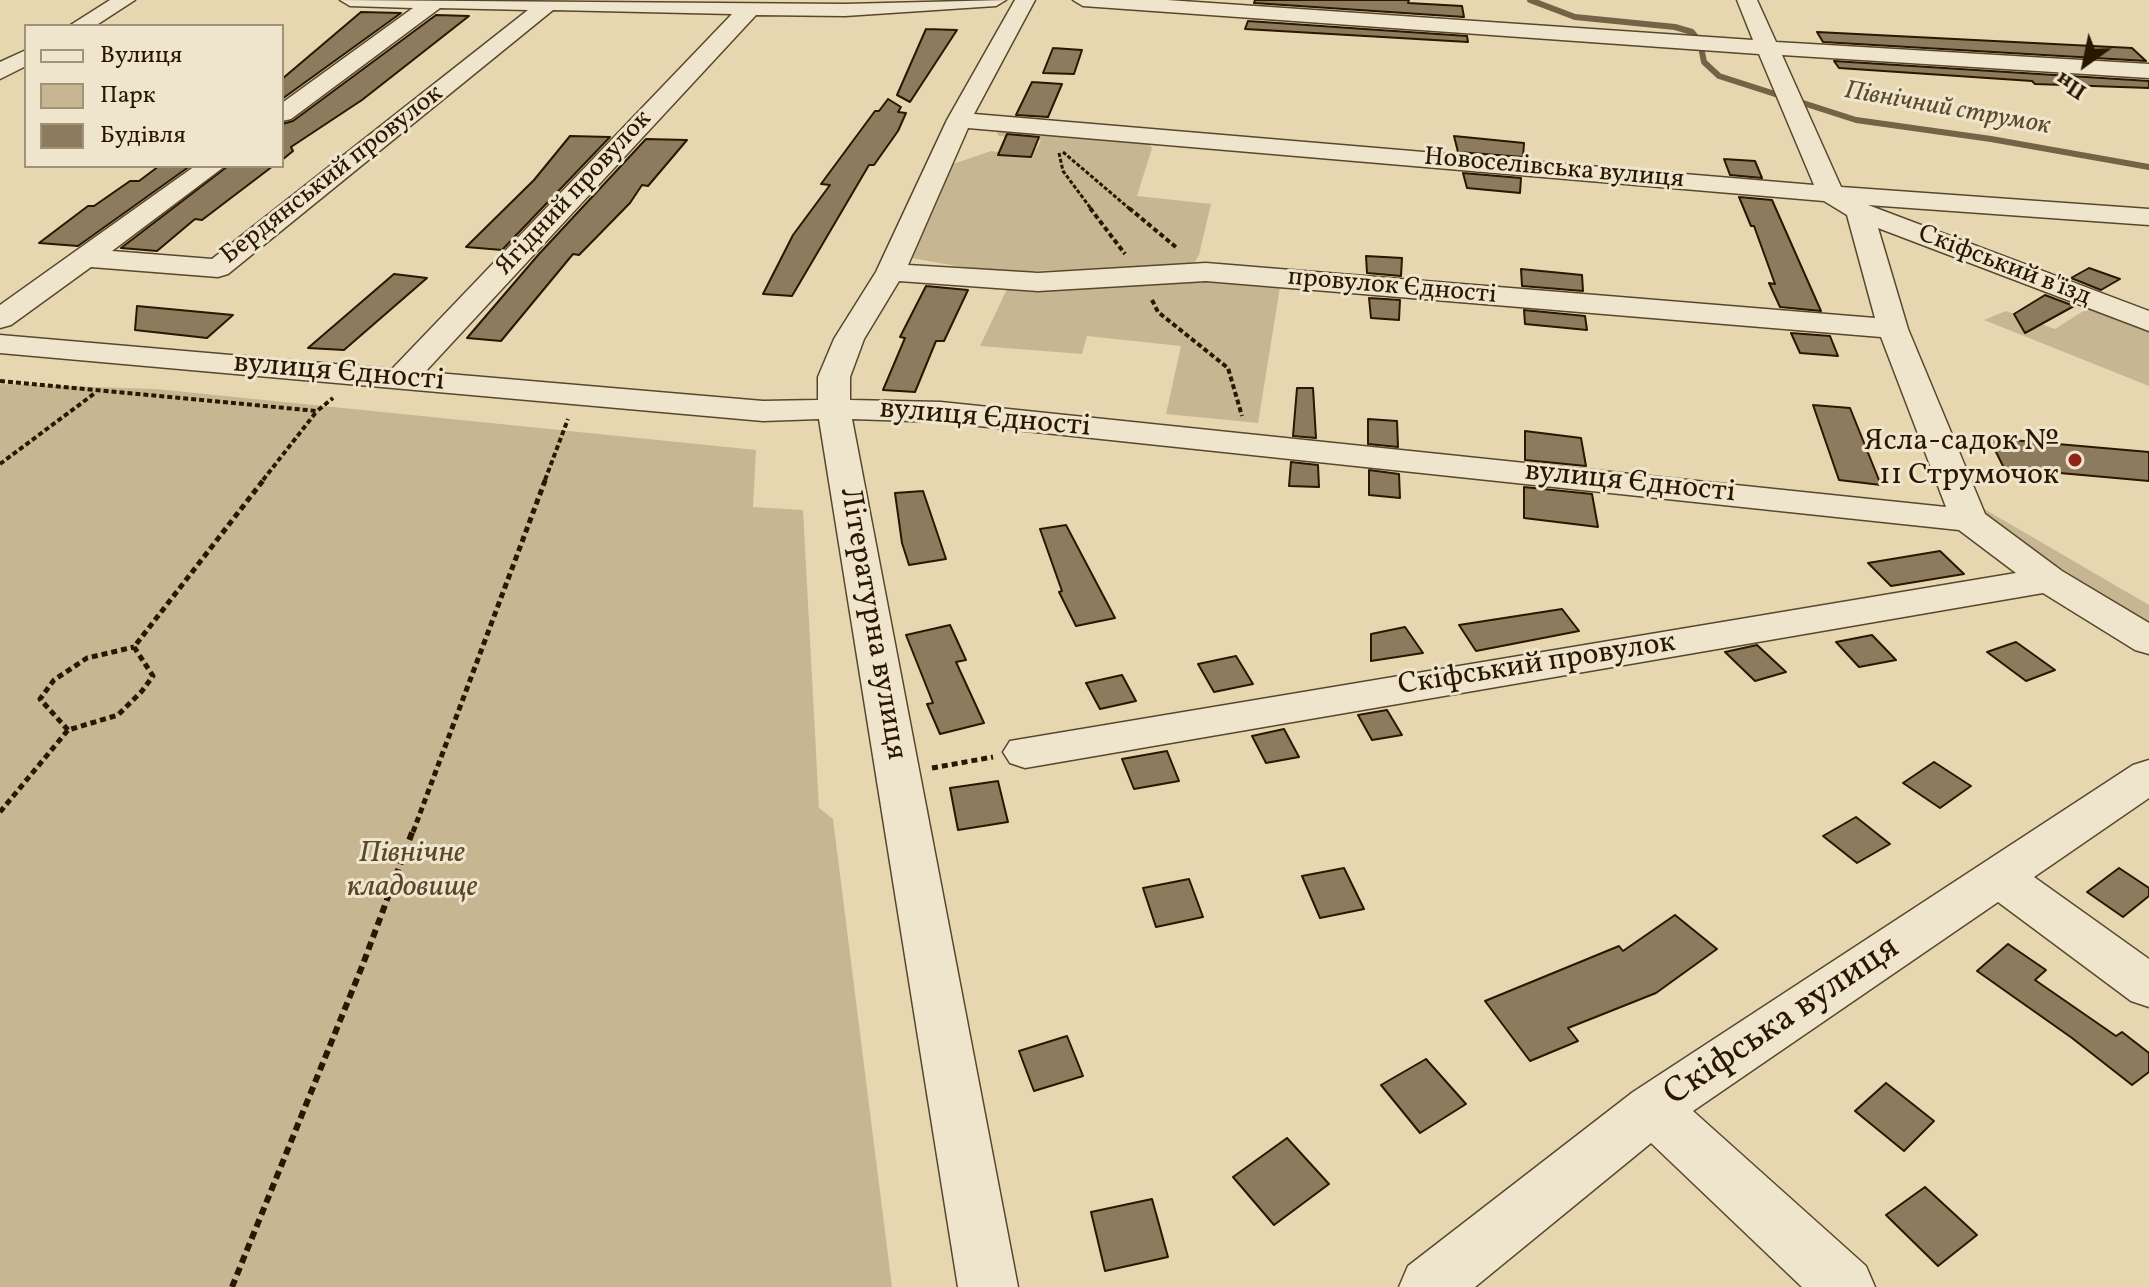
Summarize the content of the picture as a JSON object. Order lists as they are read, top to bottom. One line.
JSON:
{"streets":{"street":["Новоселівська вулиця","Бердянський провулок","Ягідний провулок","Скіфський в'їзд","провулок Єдності","вулиця Єдності","Літературна вулиця","Скіфський провулок","Скіфська вулиця"]},"crossings":[["Новоселівська вулиця","Скіфський в'їзд"],["Новоселівська вулиця","Літературна вулиця"],["Ягідний провулок","вулиця Єдності"],["провулок Єдності","Літературна вулиця"],["вулиця Єдності","Літературна вулиця"]],"water":["Північний струмок"],"parks":["Північне кладовище"],"places":["Ясла-садок № 11 Струмочок"],"legend":["Вулиця","Парк","Будівля"],"north":"bottom left"}
